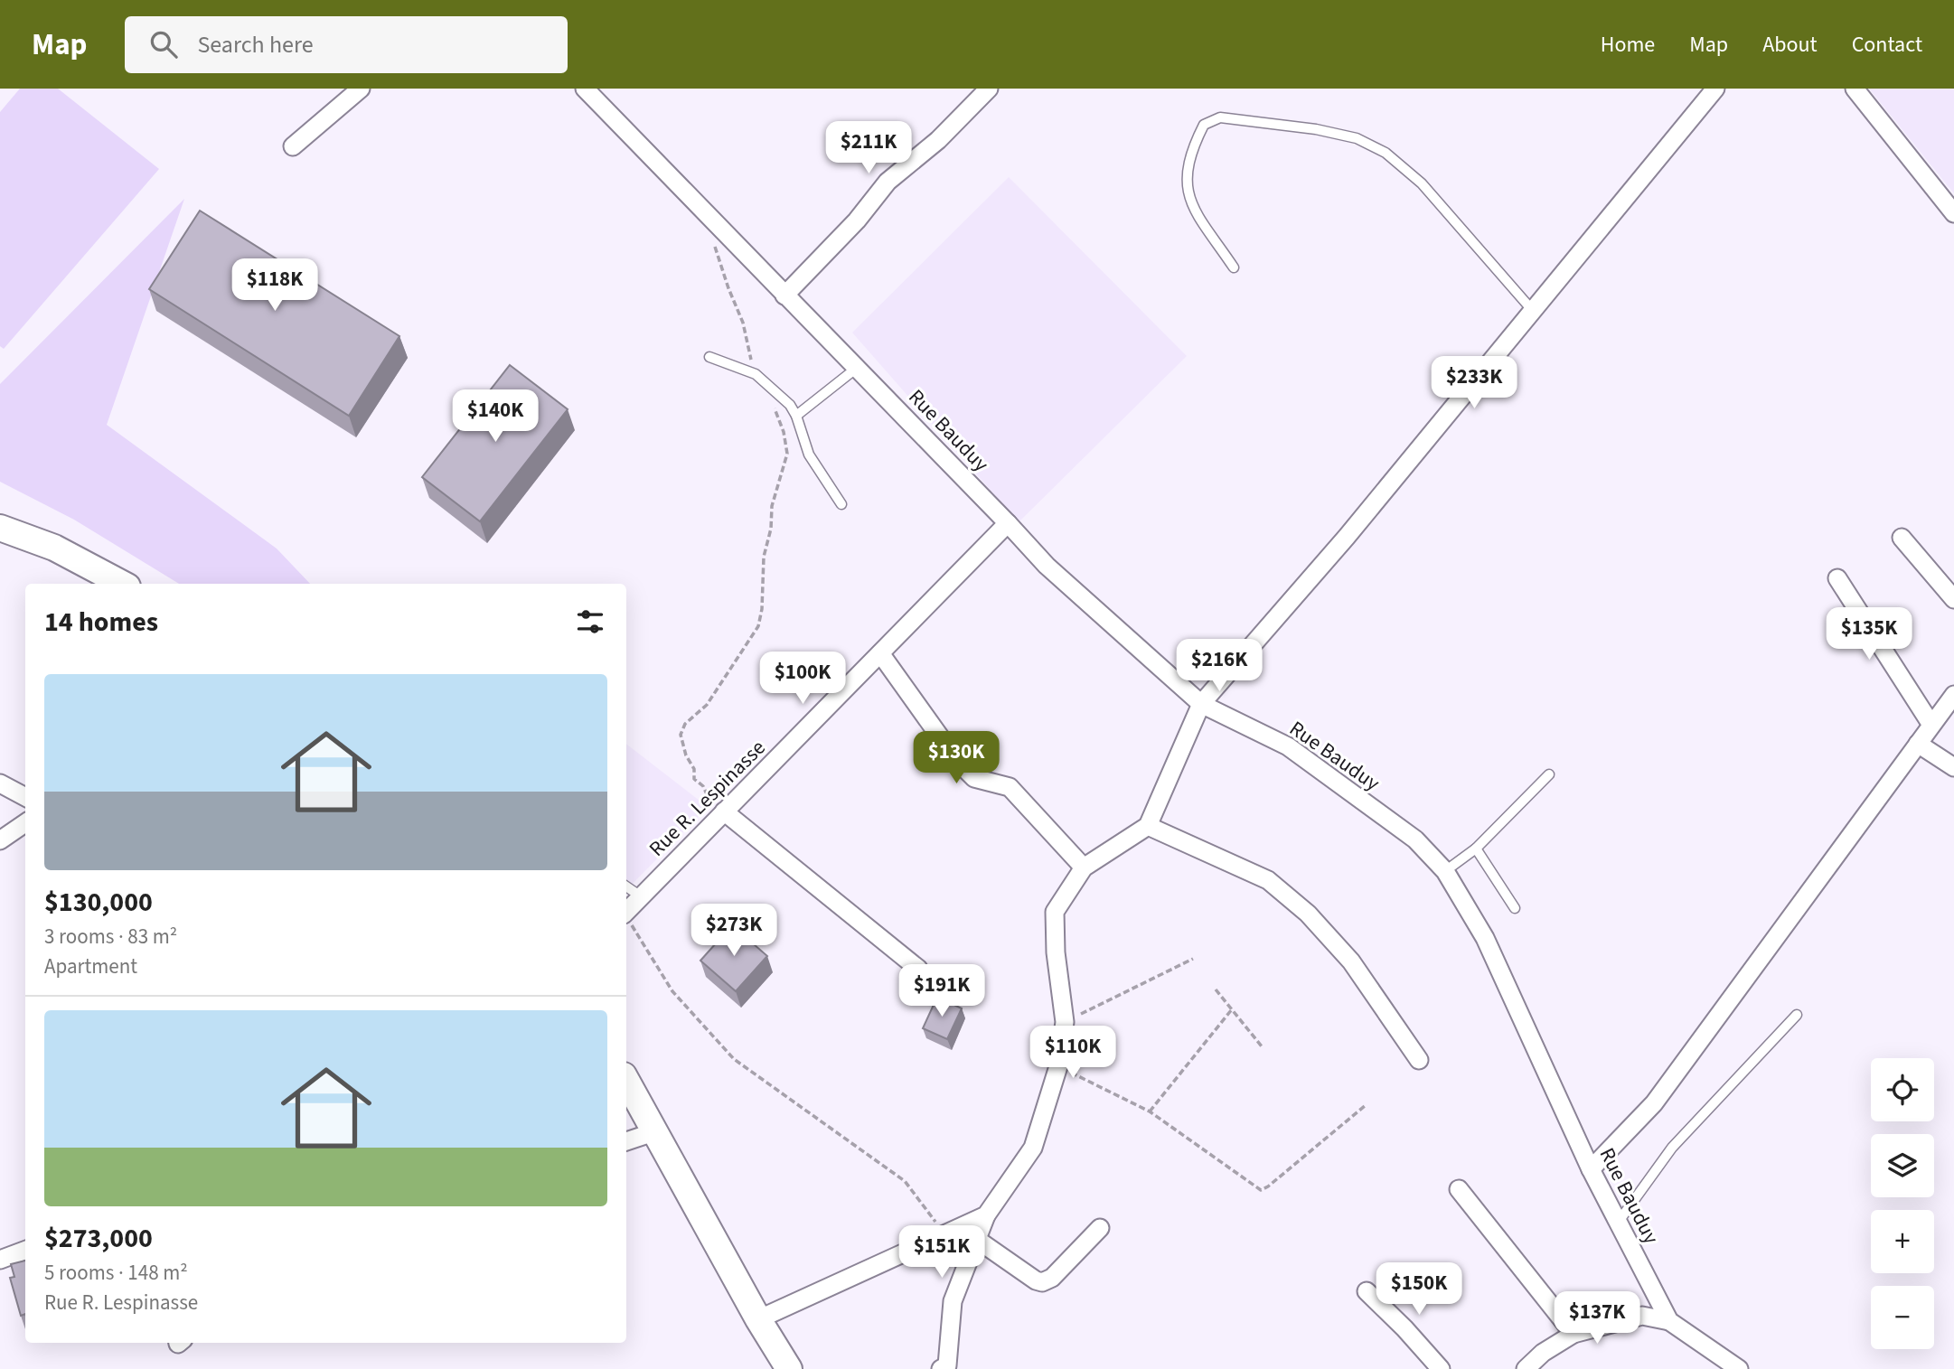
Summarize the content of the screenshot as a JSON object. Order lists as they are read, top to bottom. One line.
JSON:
{"streets":{"street":["Rue Bauduy","Rue R. Lespinasse"]},"crossings":[["Rue Bauduy","Rue R. Lespinasse"]],"page":{"header":"Map","search":"Search here","nav":["Home","Map","About","Contact"],"price":["$211K","$118K","$233K","$140K","$135K","$216K","$100K","$130K","$273K","$191K","$110K","$151K","$150K","$137K"],"heading":"14 homes","list":[{"name":"$130,000","note":"3 rooms · 83 m² · Apartment"},{"name":"$273,000","note":"5 rooms · 148 m² · Rue R. Lespinasse"}],"map_buttons":["+","−"]}}
